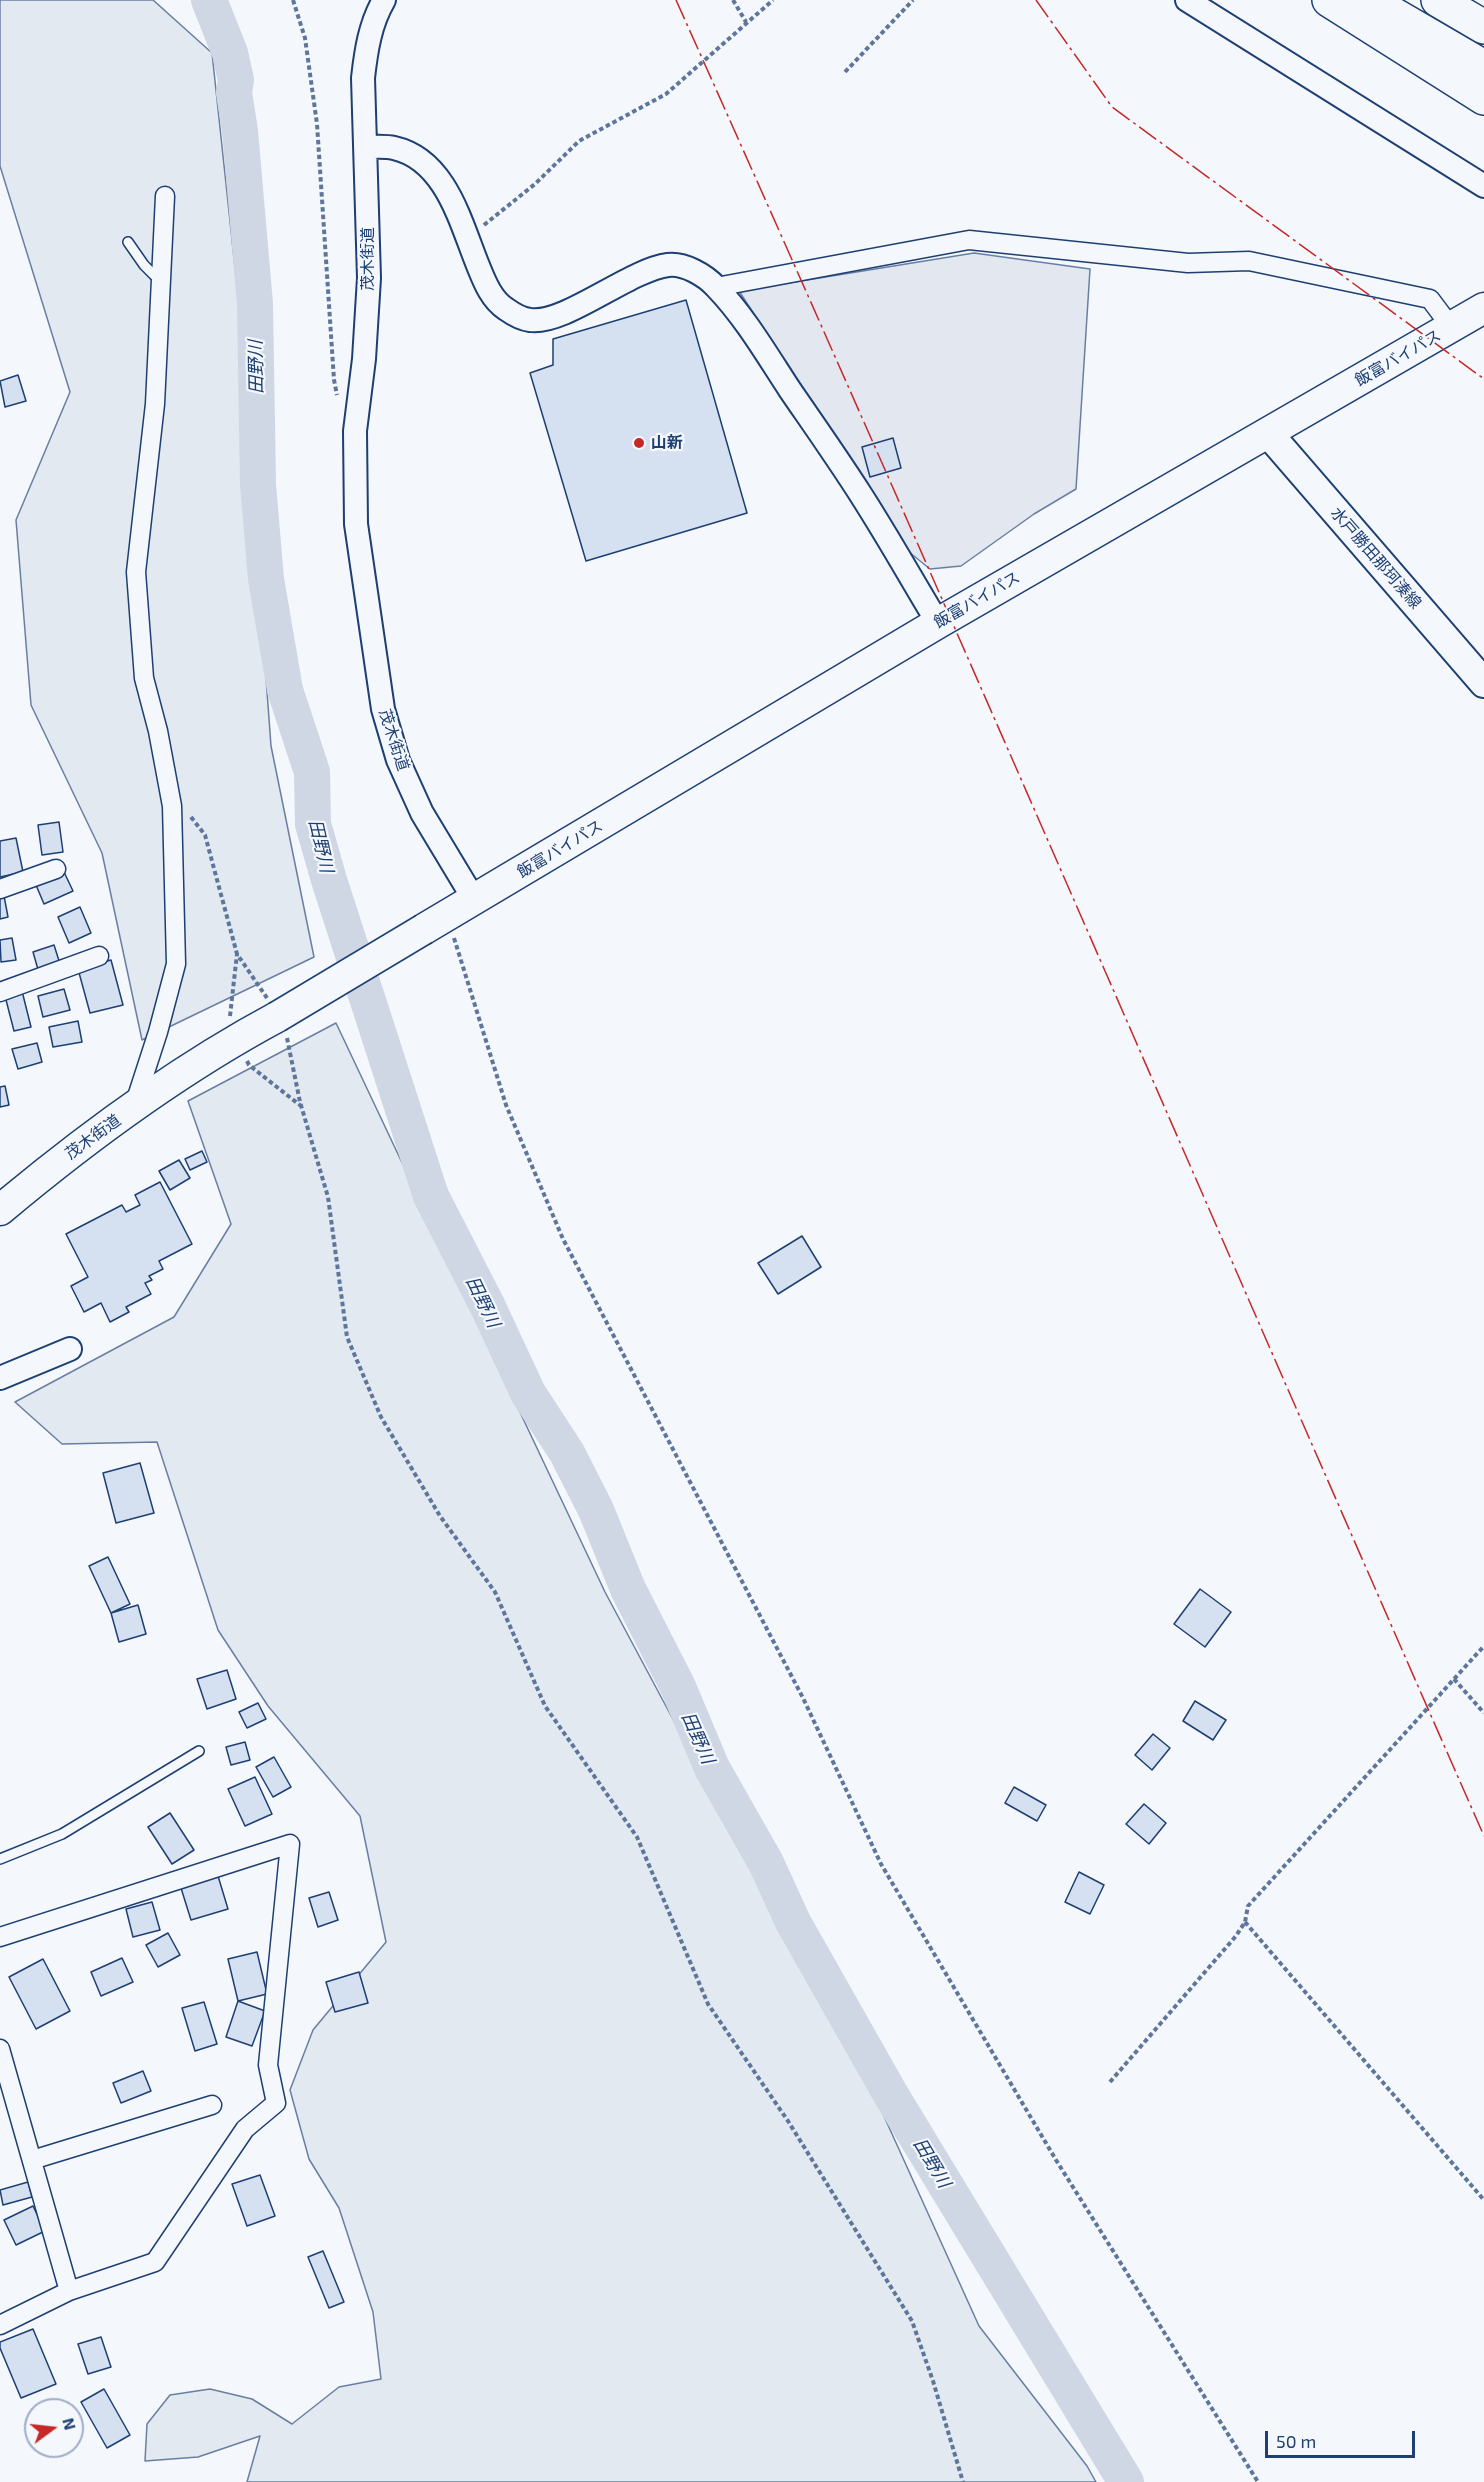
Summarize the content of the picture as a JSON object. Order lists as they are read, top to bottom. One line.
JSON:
{"streets":{"highway":["茂木街道","飯富バイパス"],"main road":["水戸勝田那珂湊線"]},"crossings":[["茂木街道","飯富バイパス"],["飯富バイパス","水戸勝田那珂湊線"]],"water":["田野川"],"places":["山新"],"scale_bar":"50 m","north":"right"}
